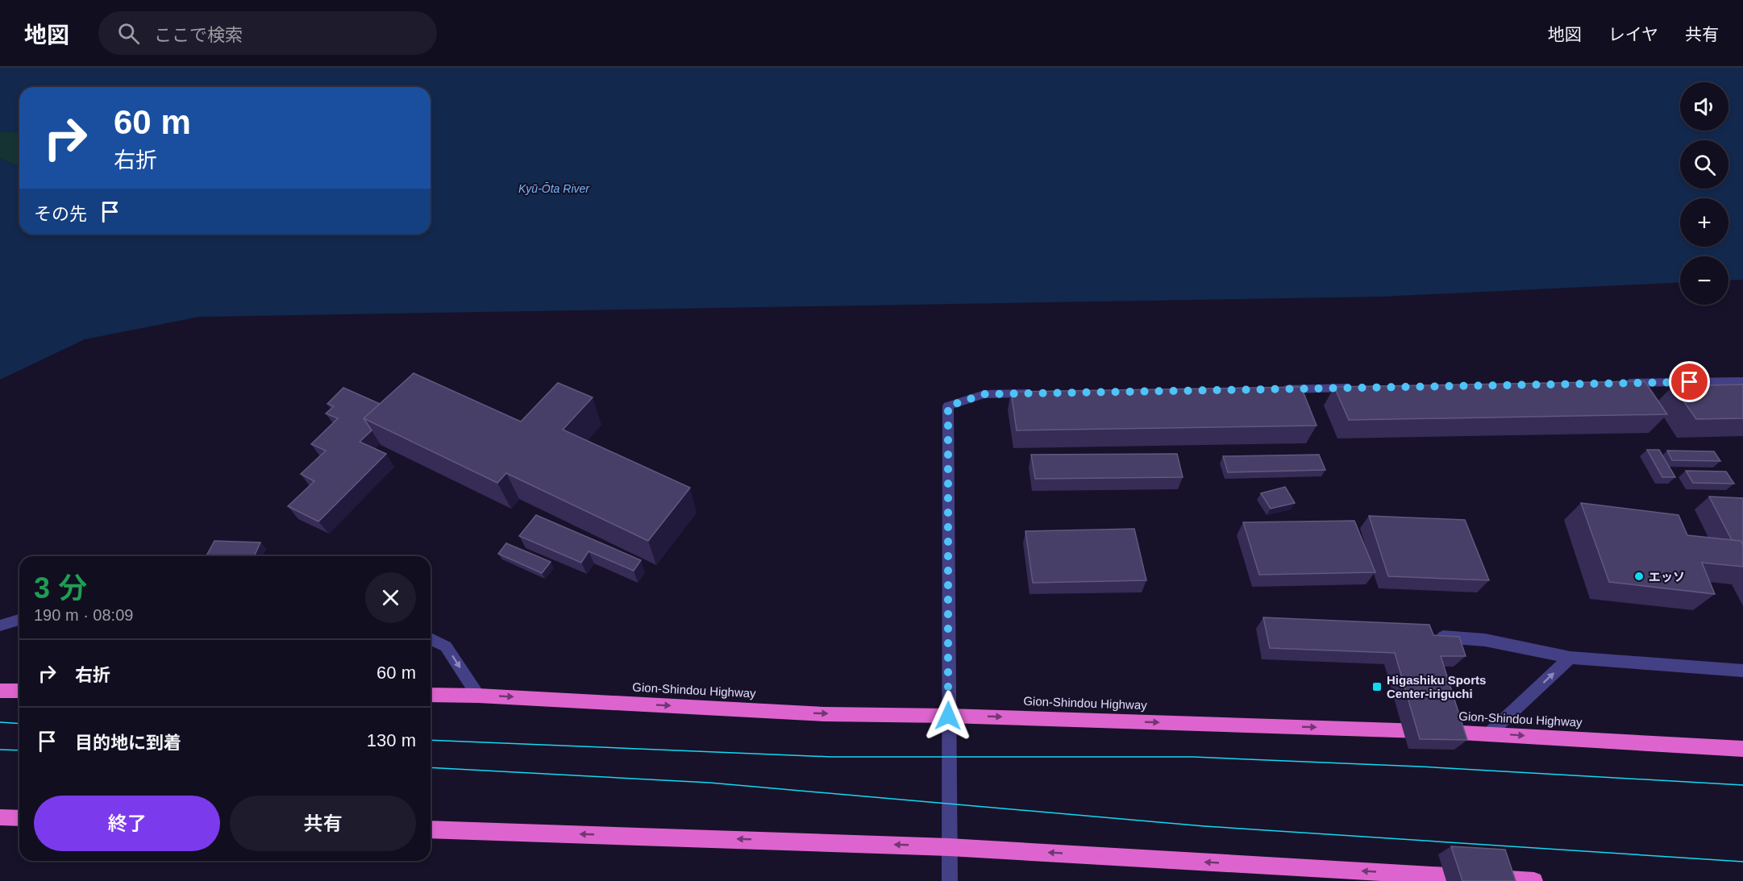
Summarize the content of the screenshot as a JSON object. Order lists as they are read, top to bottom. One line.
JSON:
{"streets":{"highway":["Gion-Shindou Highway"]},"one_way":["Gion-Shindou Highway"],"water":["Kyū-Ōta River"],"places":{"other":["エッソ"],"transit":["Higashiku Sports Center-iriguchi"]},"page":{"header":"地図","search":"ここで検索","nav":["地図","レイヤ","共有"],"map_buttons":["+","−"],"turn":["60 m","右折"],"then":"その先","heading":["3 分","190 m · 08:09"],"list":[{"name":"右折","value":"60 m"},{"name":"目的地に到着","value":"130 m"}],"buttons":["終了","共有"]}}
